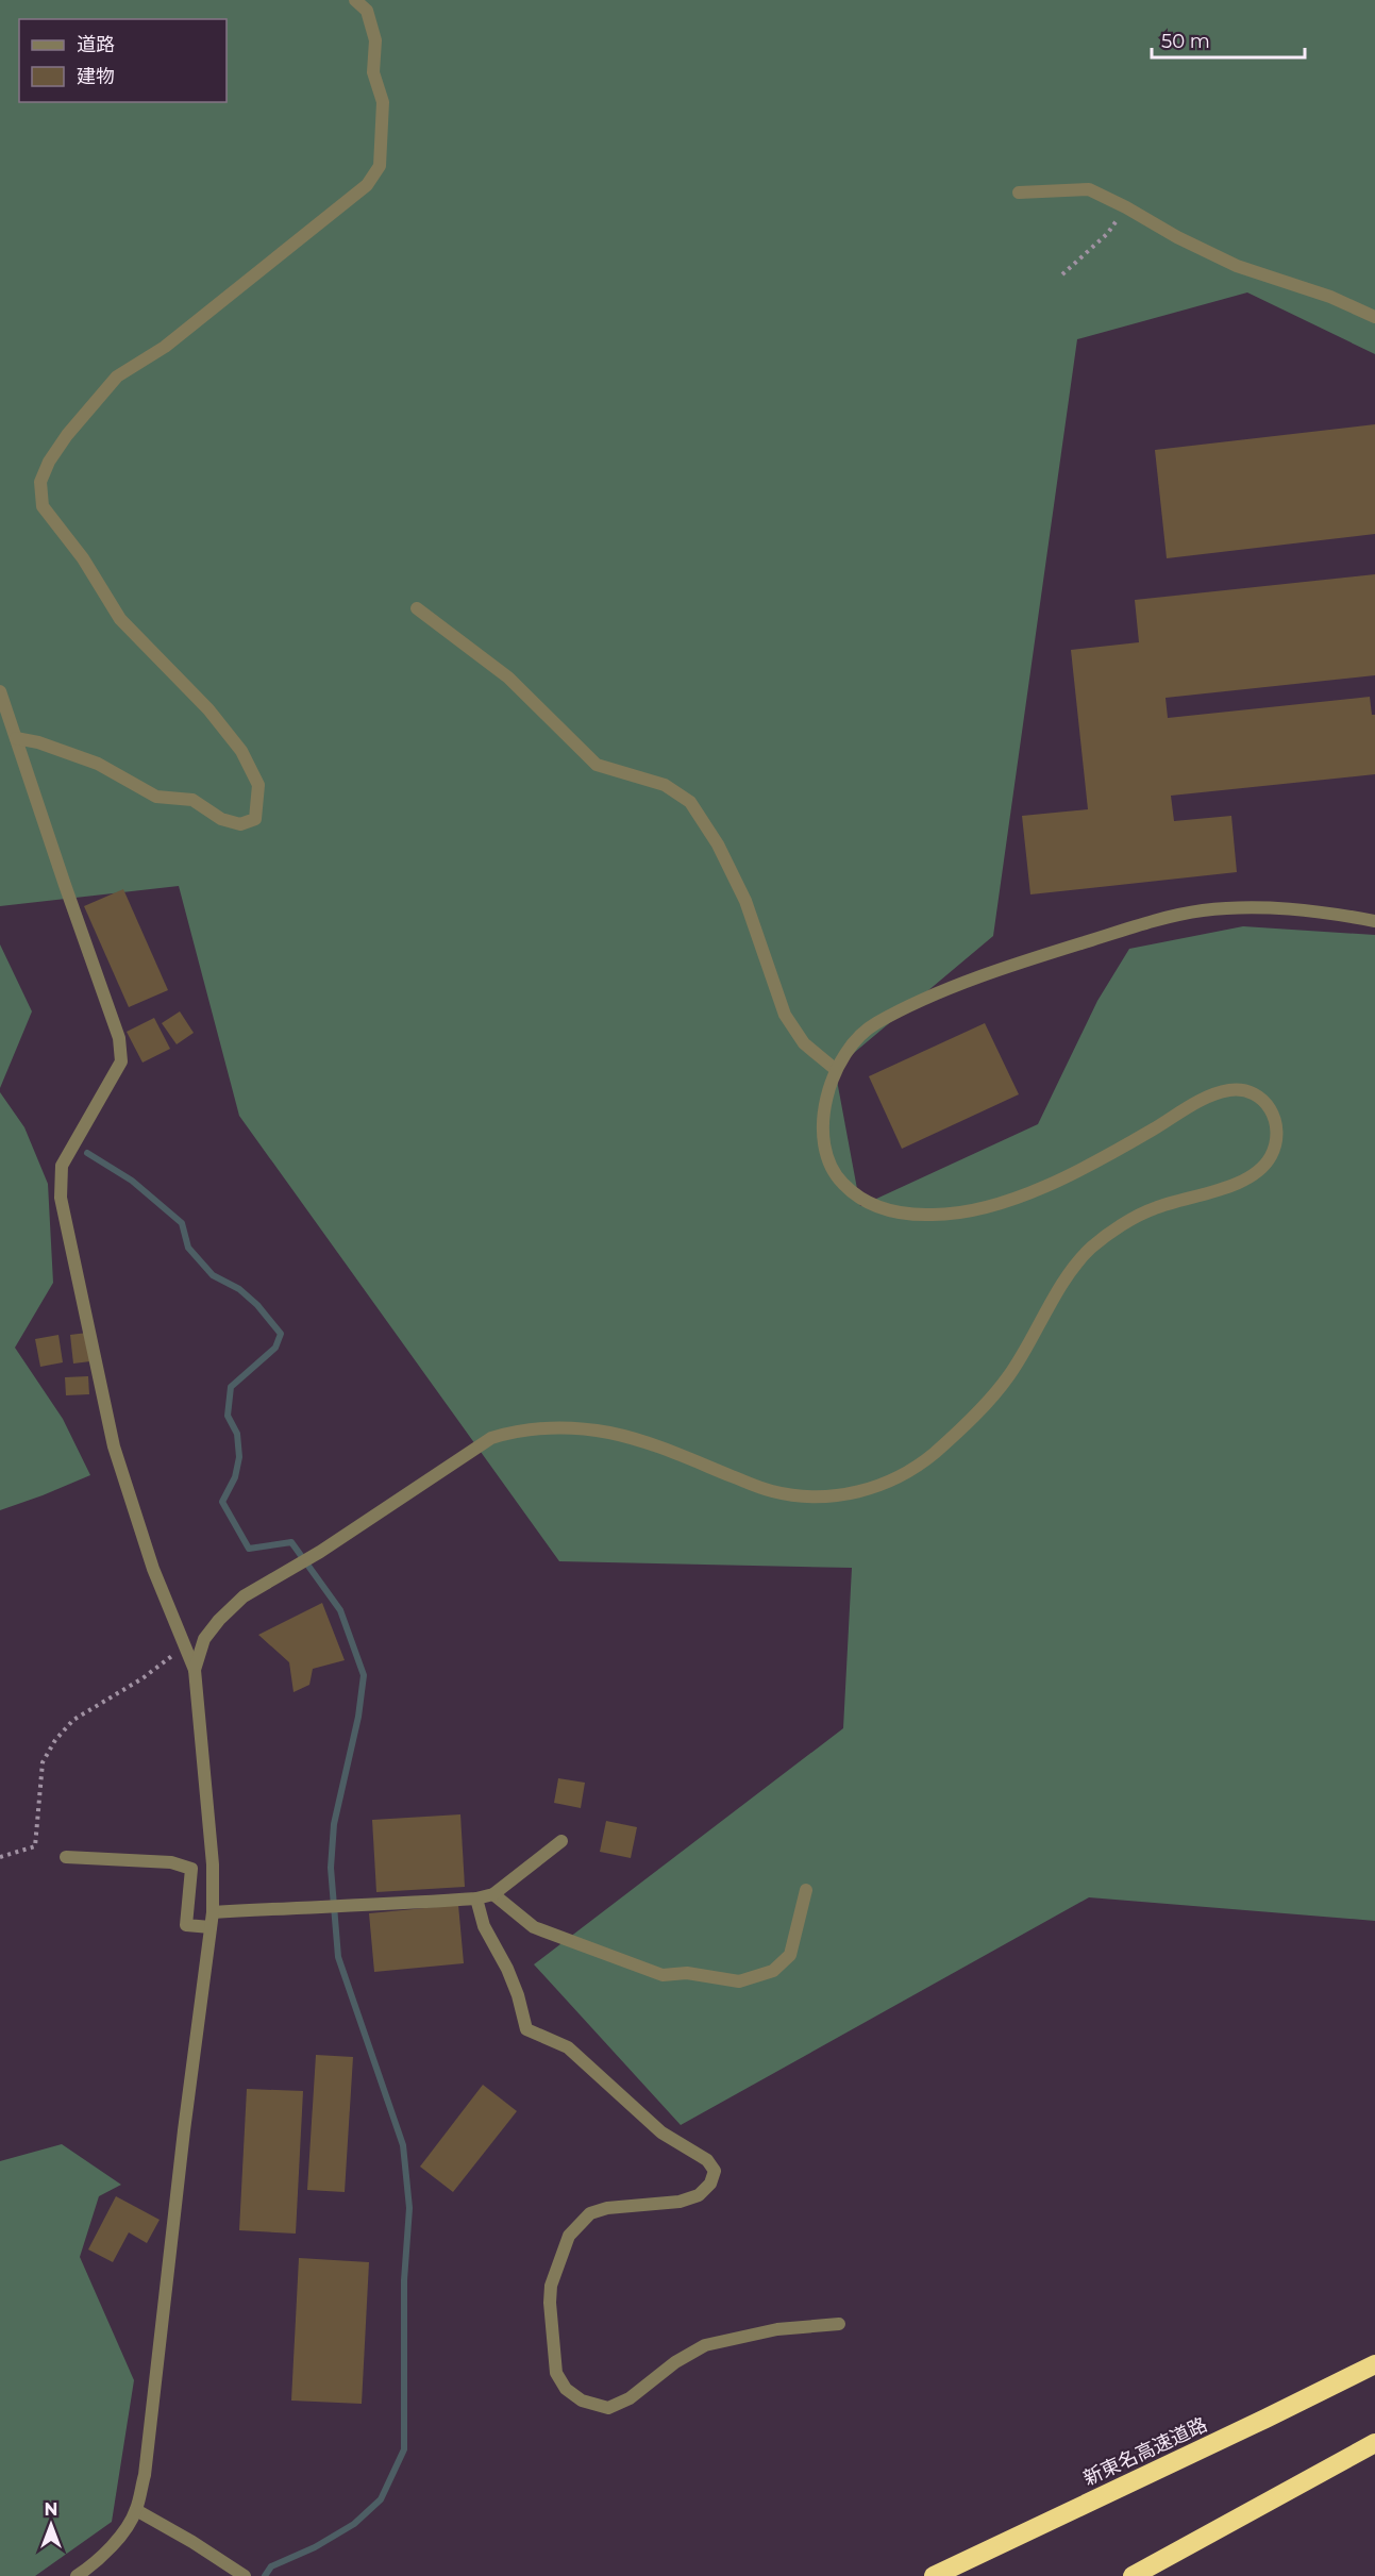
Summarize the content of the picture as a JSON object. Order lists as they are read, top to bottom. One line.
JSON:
{"streets":{"highway":["新東名高速道路"]},"legend":["道路","建物"],"scale_bar":"50 m","north":"top"}
